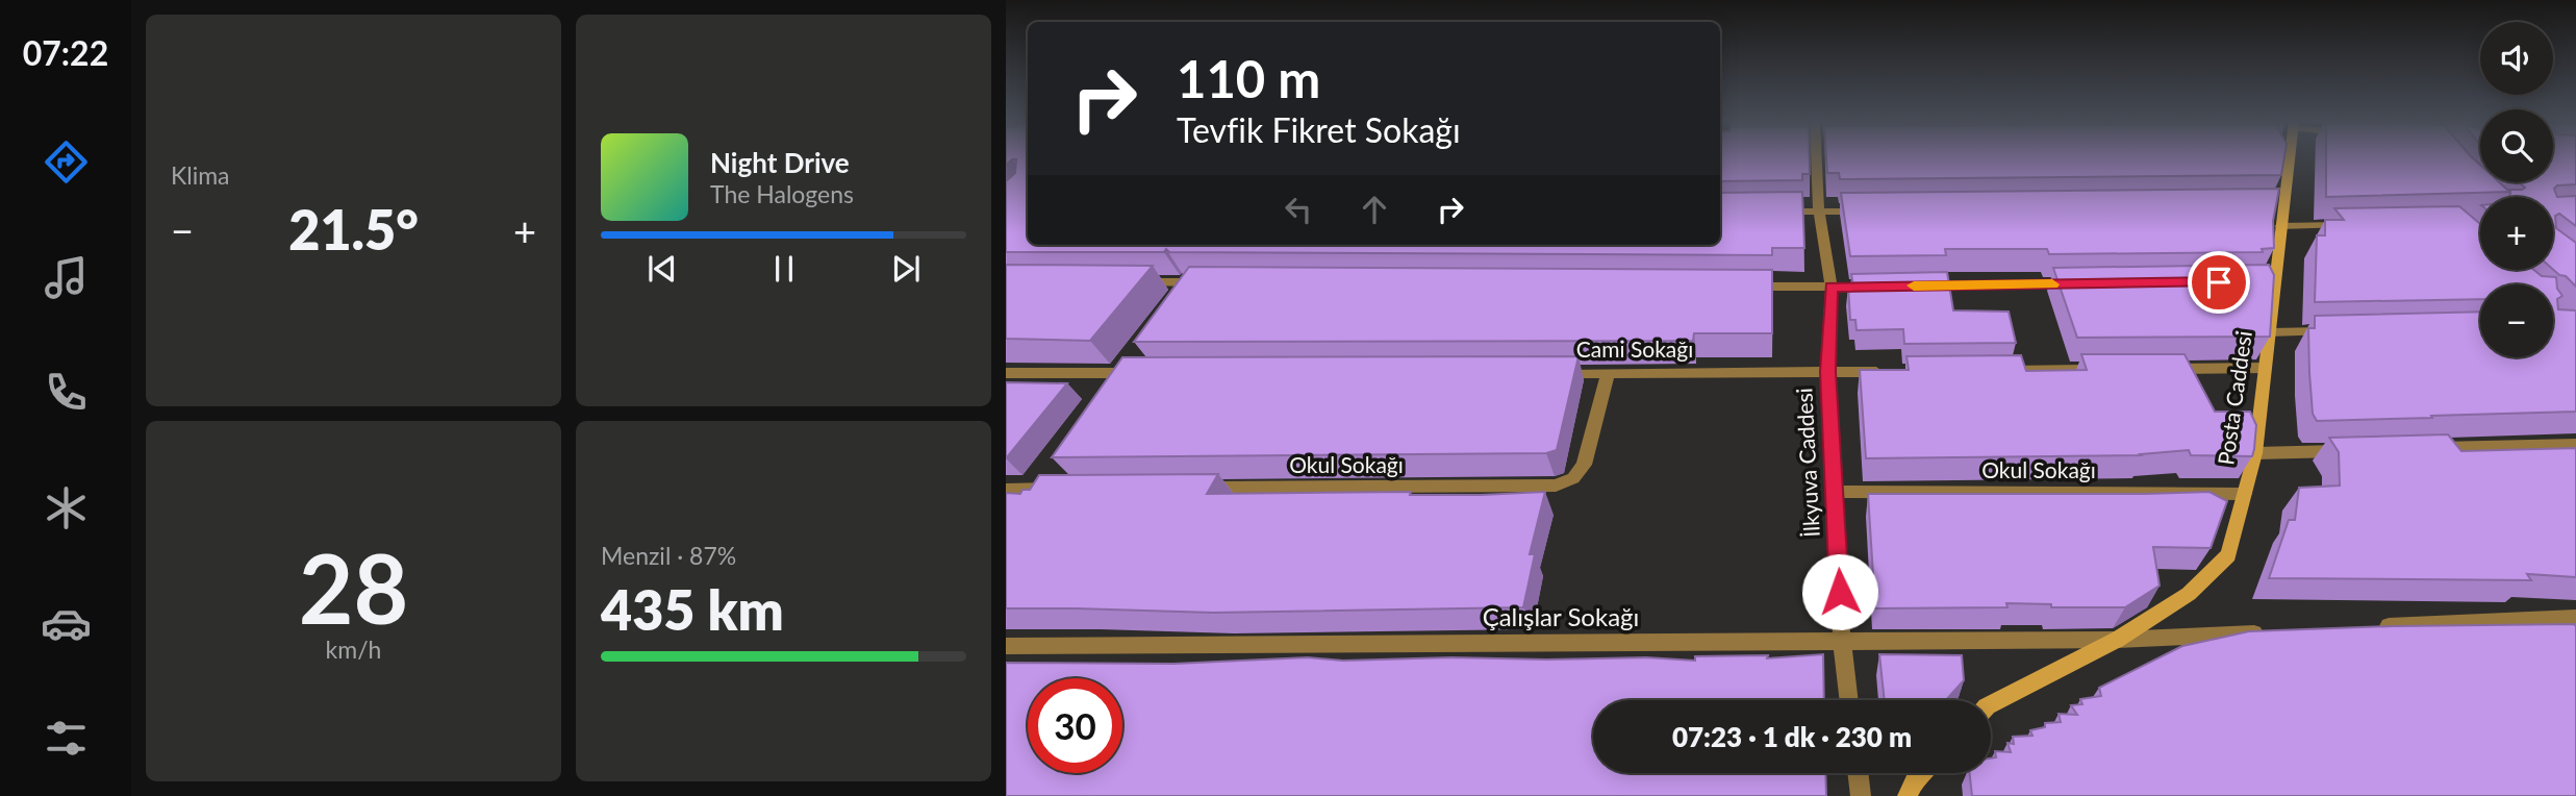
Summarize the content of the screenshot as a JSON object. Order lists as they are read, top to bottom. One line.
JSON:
{"streets":{"main road":["Posta Caddesi"],"street":["Cami Sokağı","İlkyuva Caddesi","Okul Sokağı","Çalışlar Sokağı"]},"crossings":[["Cami Sokağı","İlkyuva Caddesi"],["Cami Sokağı","Okul Sokağı"],["Posta Caddesi","Okul Sokağı"],["Posta Caddesi","Çalışlar Sokağı"],["İlkyuva Caddesi","Okul Sokağı"],["İlkyuva Caddesi","Çalışlar Sokağı"]],"page":{"tabs":"07:22","tile":["Klima",["28","km/h"],["Menzil · 87%","435 km"]],"map_buttons":["+","−"],"turn":["110 m","Tevfik Fikret Sokağı"],"song":["Night Drive","The Halogens"],"heat":["−","21.5°","+"],"limit":"30","trip":"07:23 · 1 dk · 230 m"}}
